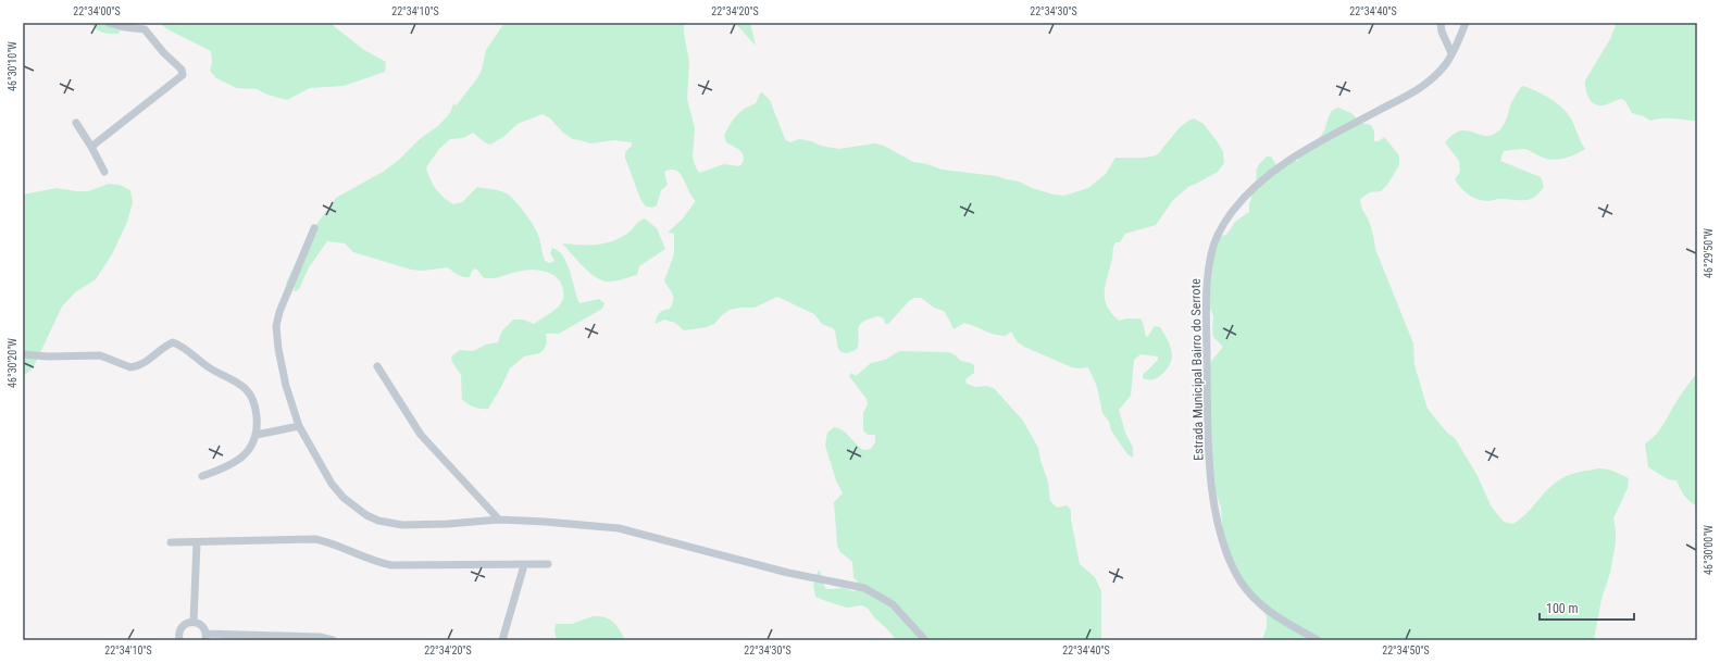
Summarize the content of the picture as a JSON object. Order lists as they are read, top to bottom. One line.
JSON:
{"streets":{"street":["Estrada Municipal Bairro do Serrote"]},"scale_bar":"100 m","coordinates":["22°34'00\"S","22°34'10\"S","22°34'20\"S","22°34'30\"S","22°34'40\"S","46°30'10\"W","46°29'50\"W","46°30'20\"W","46°30'00\"W","22°34'50\"S"]}
